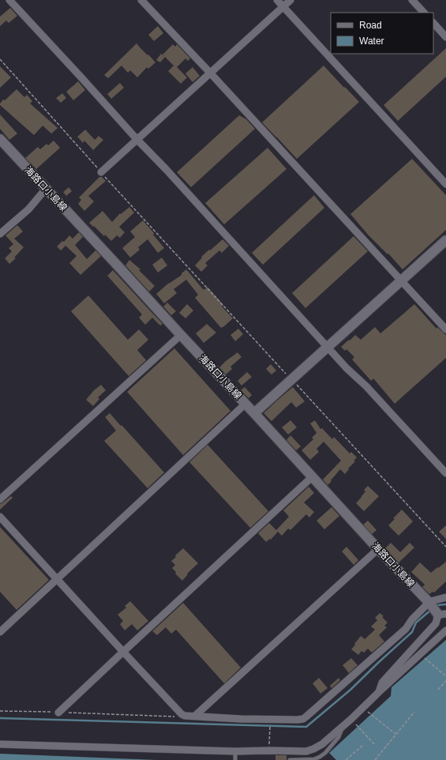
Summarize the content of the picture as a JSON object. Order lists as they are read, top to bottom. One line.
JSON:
{"streets":{"main road":["海路口小島線"]},"legend":["Road","Water"]}
